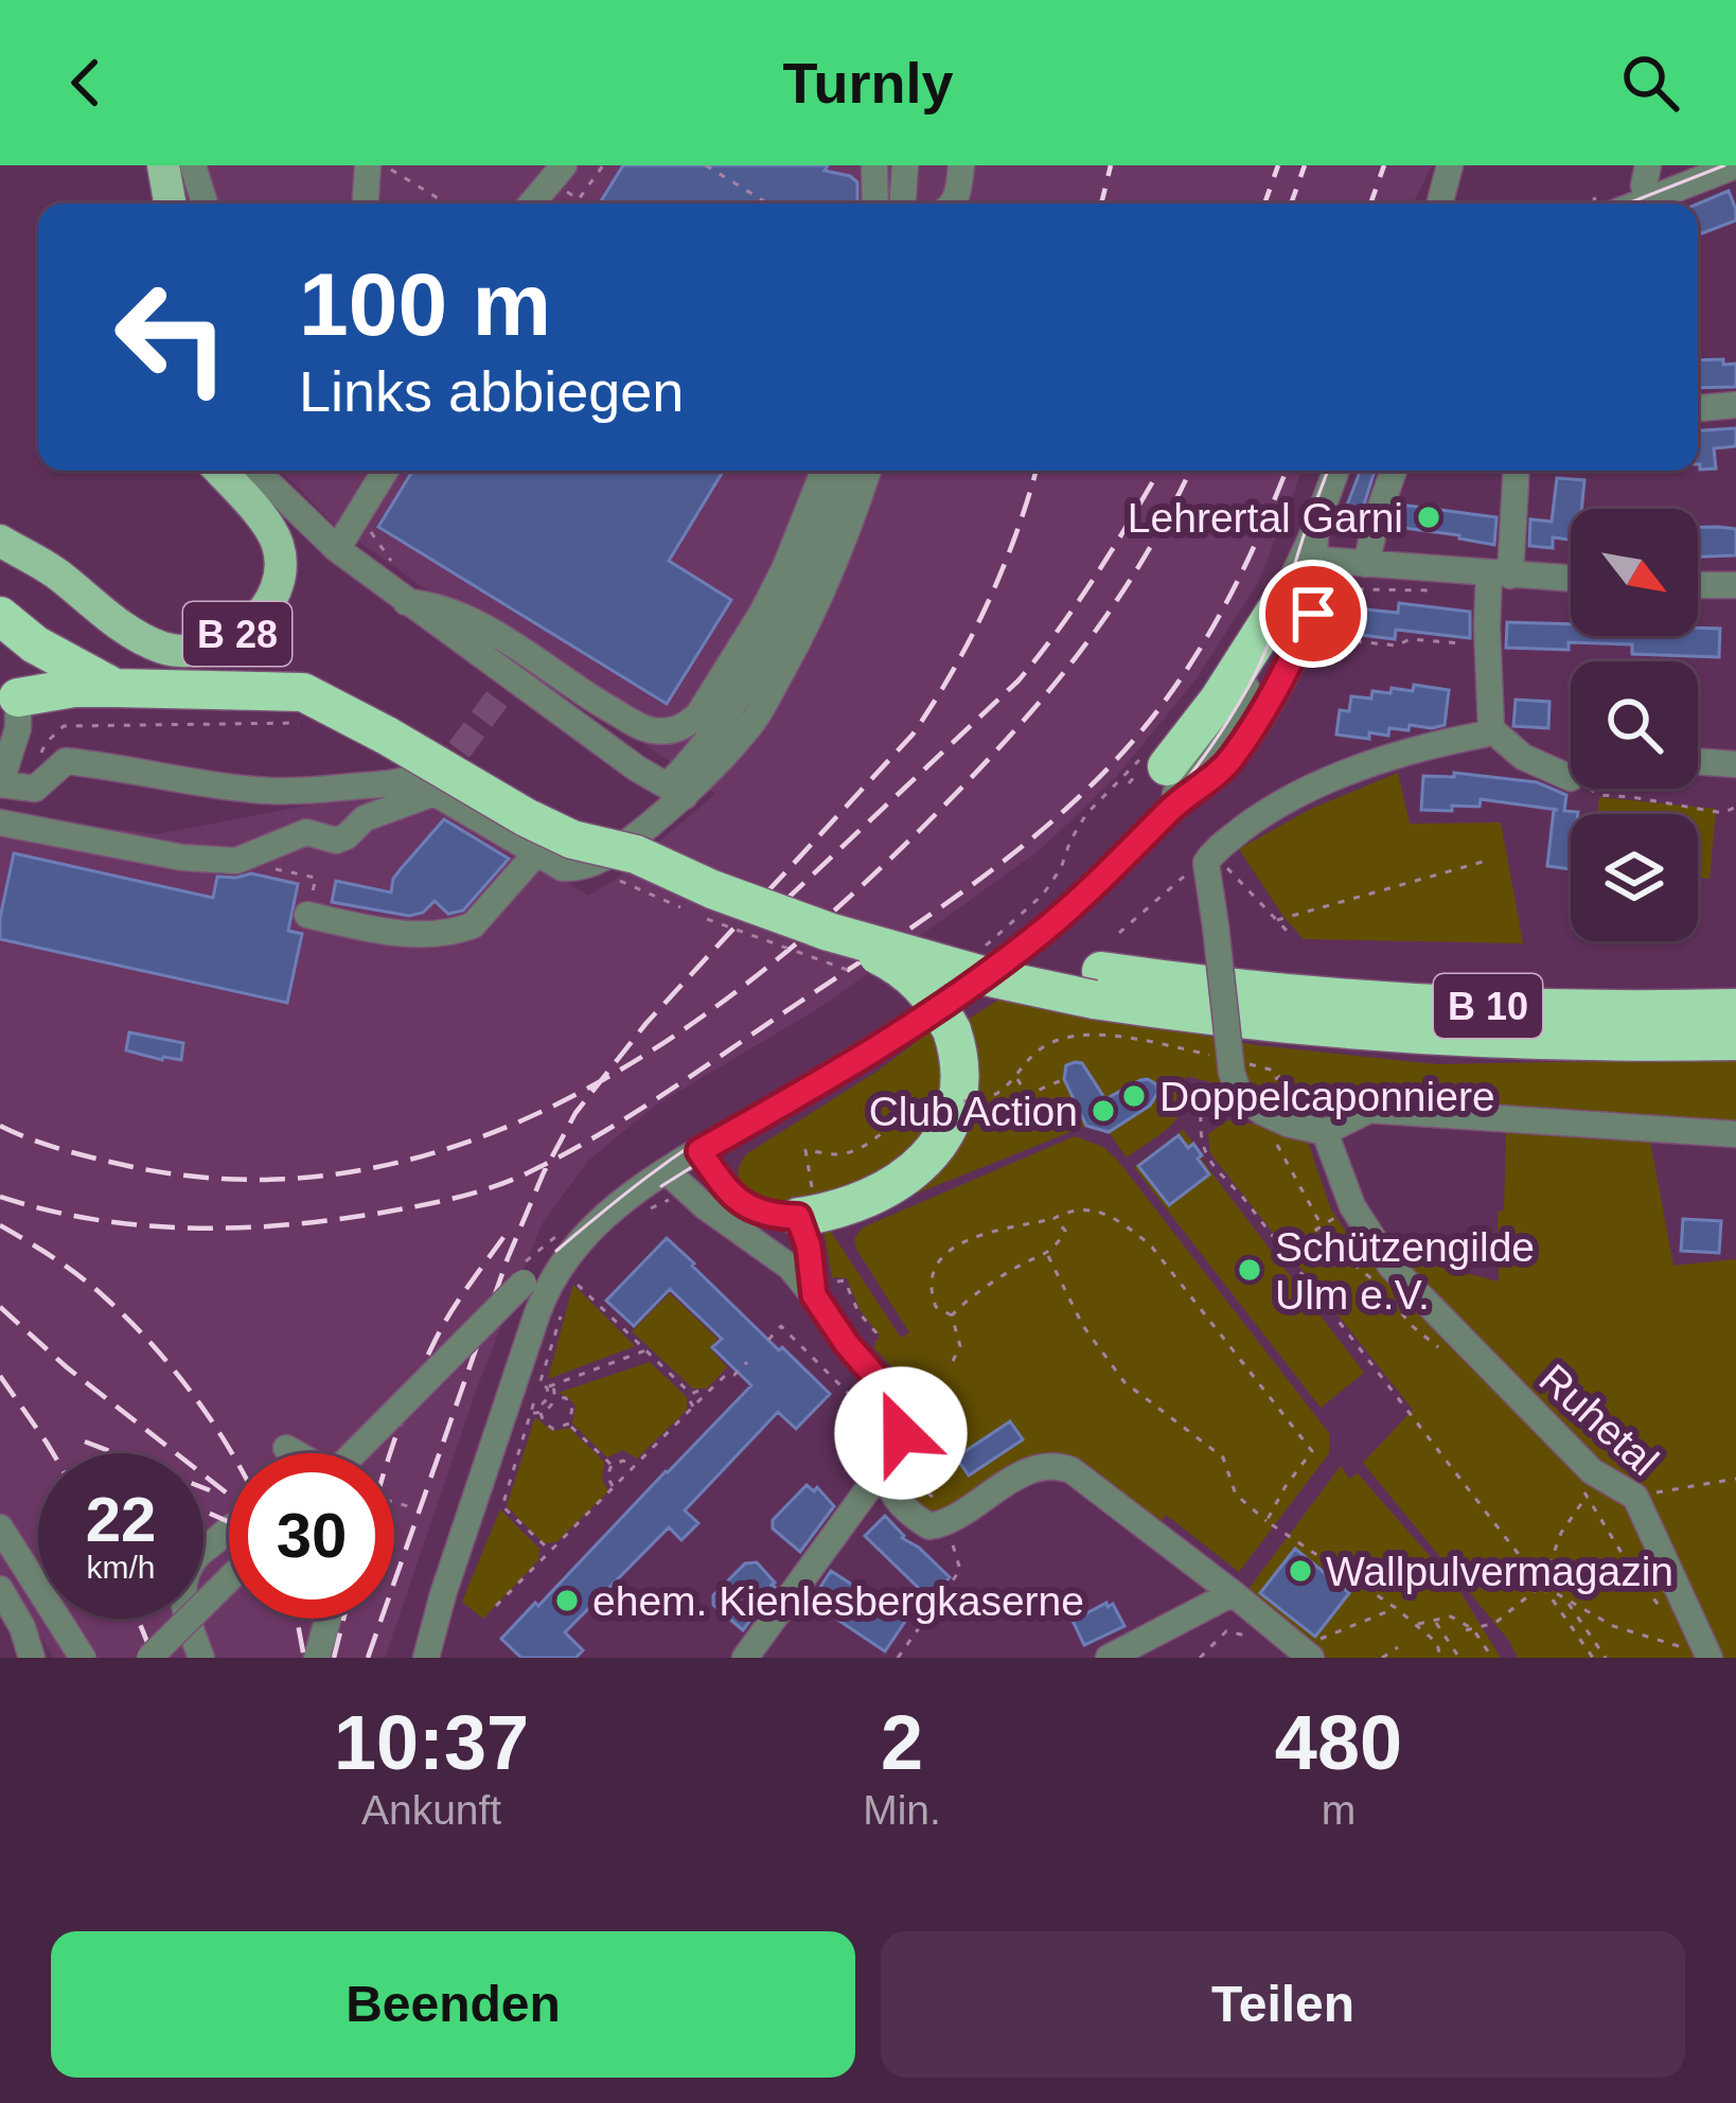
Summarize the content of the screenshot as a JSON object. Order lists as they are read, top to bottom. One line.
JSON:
{"streets":{"highway":["B 10"],"main road":["B 28"],"street":["Ruhetal"]},"places":["Lehrertal Garni","Doppelcaponniere","Club Action","Schützengilde Ulm e.V.","Wallpulvermagazin","ehem. Kienlesbergkaserne"],"north":"bottom right","page":{"header":"Turnly","turn":["100 m","Links abbiegen"],"speed":"22 km/h","limit":"30","eta":["10:37","Ankunft","2","Min.","480","m"],"buttons":["Beenden","Teilen"]}}
